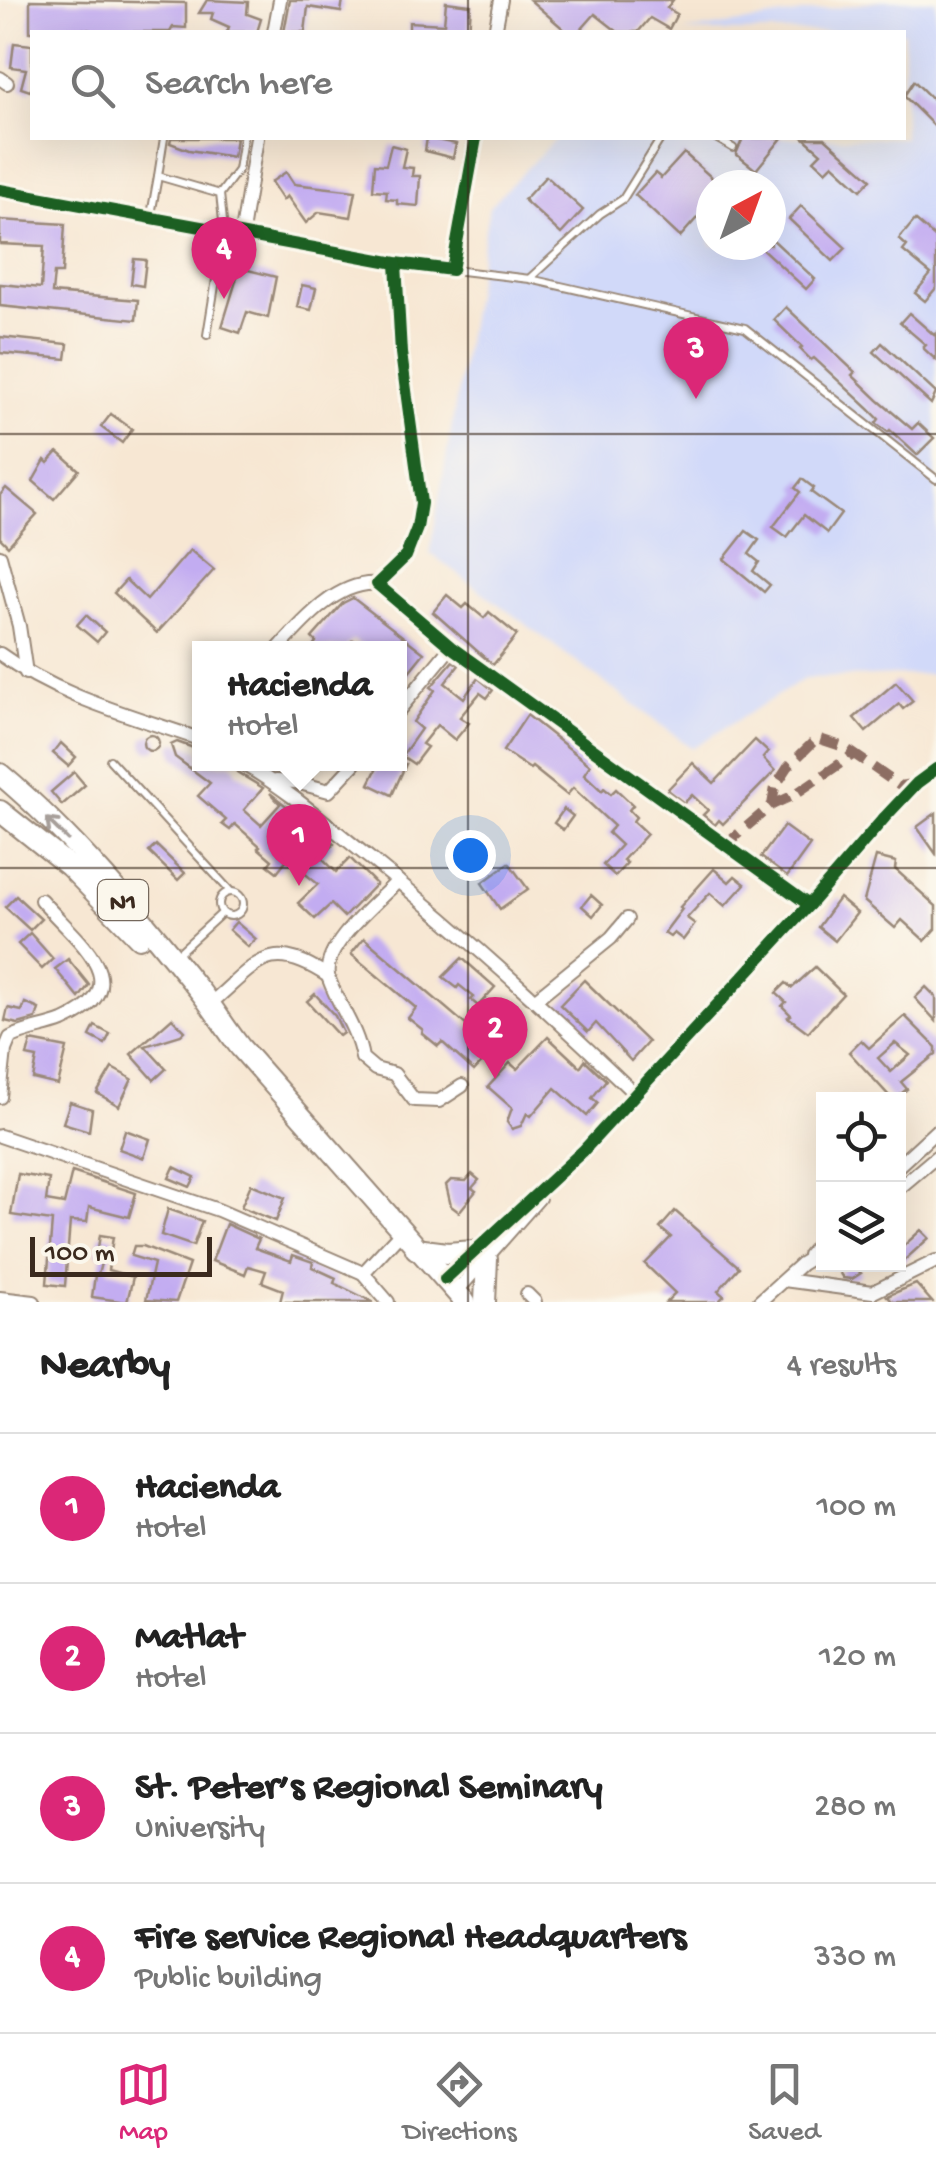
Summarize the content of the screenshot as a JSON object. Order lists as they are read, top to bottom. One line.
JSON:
{"streets":{"highway":["N1"]},"scale_bar":"100 m","north":"top right","page":{"search":"Search here","pins":["4","3","1","2"],"popup":["Hacienda","Hotel"],"scale":"100 m","heading":["Nearby","4 results"],"list":[{"mark":"1","name":"Hacienda","note":"Hotel","value":"100 m"},{"mark":"2","name":"Matlat","note":"Hotel","value":"120 m"},{"mark":"3","name":"St. Peter’s Regional Seminary","note":"University","value":"280 m"},{"mark":"4","name":"Fire service Regional Headquarters","note":"Public building","value":"330 m"}],"nav":["Map","Directions","Saved"]}}
